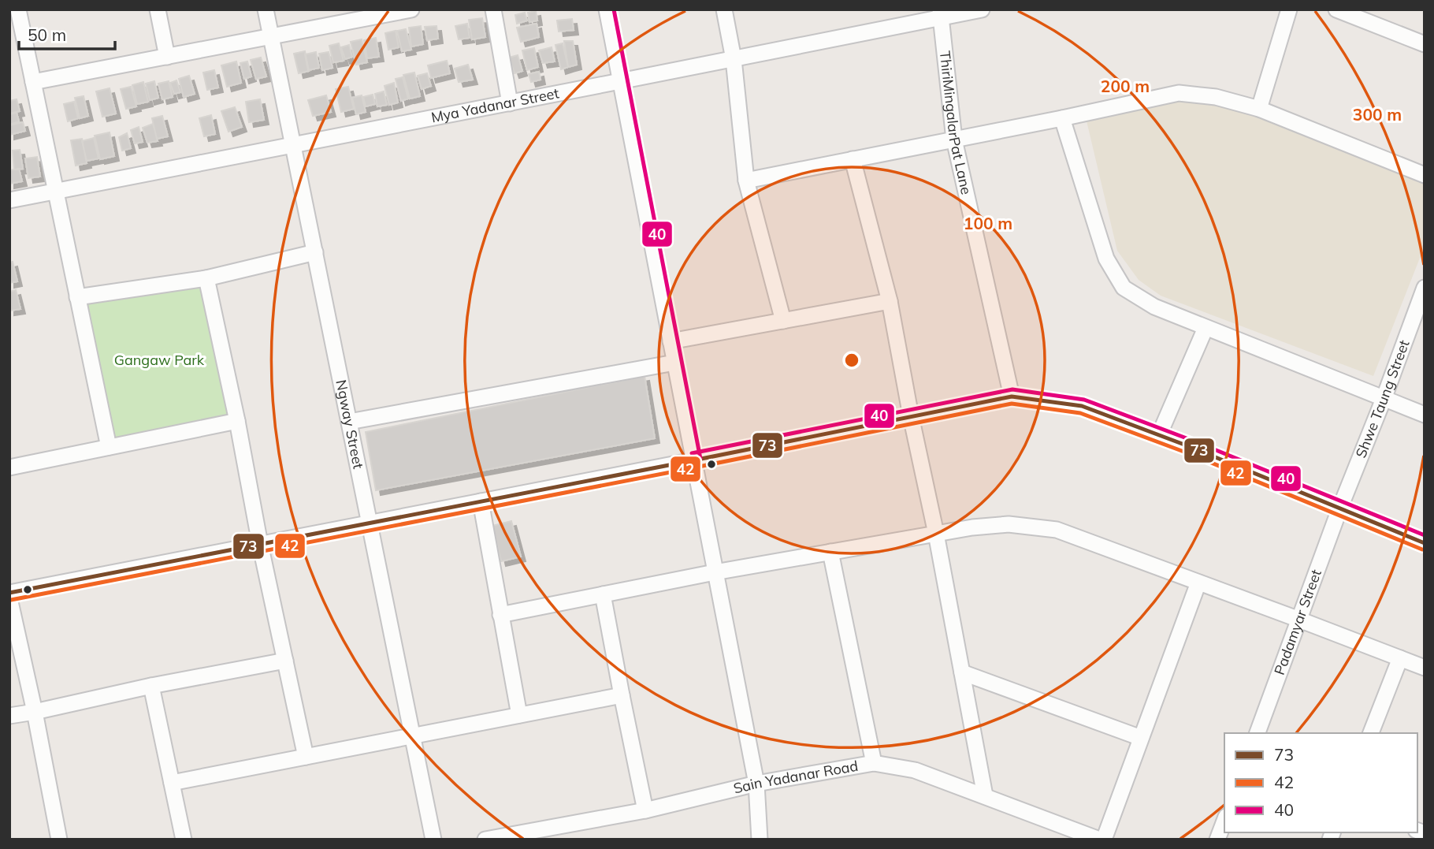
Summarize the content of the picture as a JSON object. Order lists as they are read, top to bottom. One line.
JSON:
{"streets":{"street":["Mya Yadanar Street","ThiriMingalarPat Lane","Shwe Taung Street","Ngway Street","Padamyar Street","Sain Yadanar Road"]},"crossings":[["Mya Yadanar Street","ThiriMingalarPat Lane"],["Mya Yadanar Street","Ngway Street"],["Shwe Taung Street","Padamyar Street"]],"parks":["Gangaw Park"],"lines":["transit line 40","transit line 73","transit line 42"],"legend":["73","42","40"],"scale_bar":"50 m","rings":["200 m","300 m","100 m"]}
